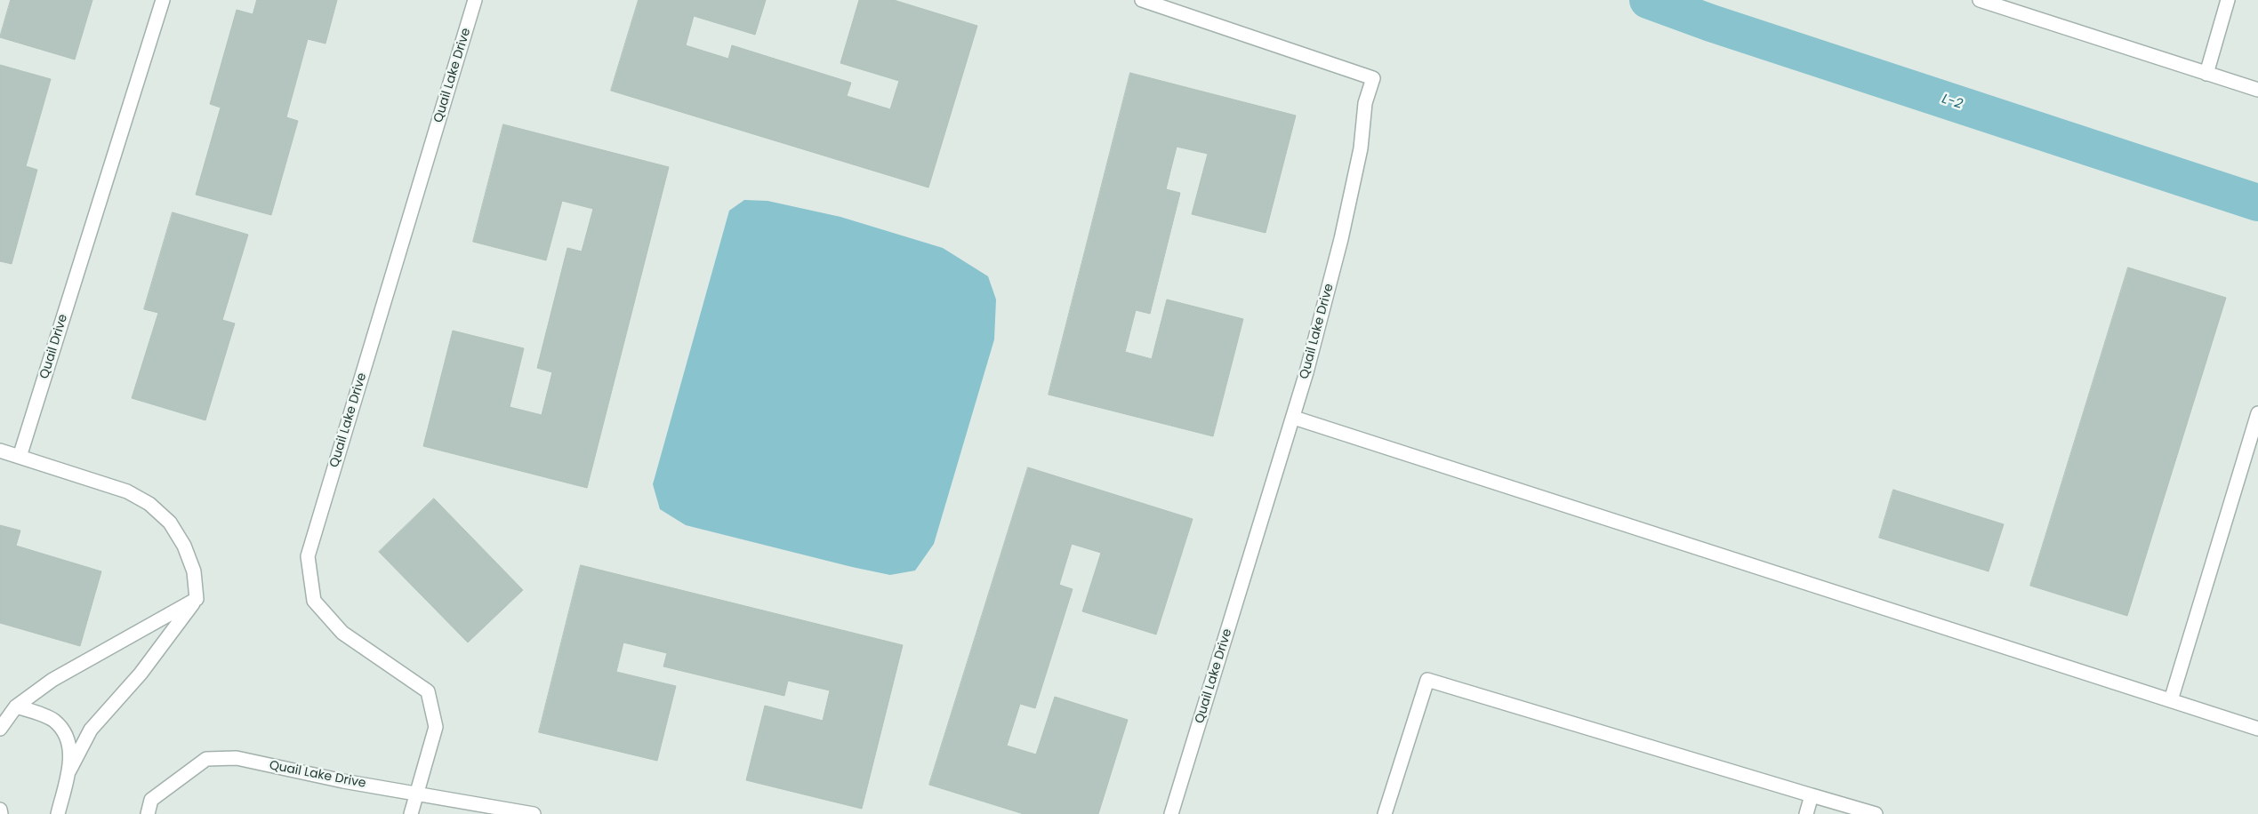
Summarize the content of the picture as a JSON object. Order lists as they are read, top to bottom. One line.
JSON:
{"streets":{"street":["Quail Lake Drive","Quail Drive"]},"water":["L-2"]}
